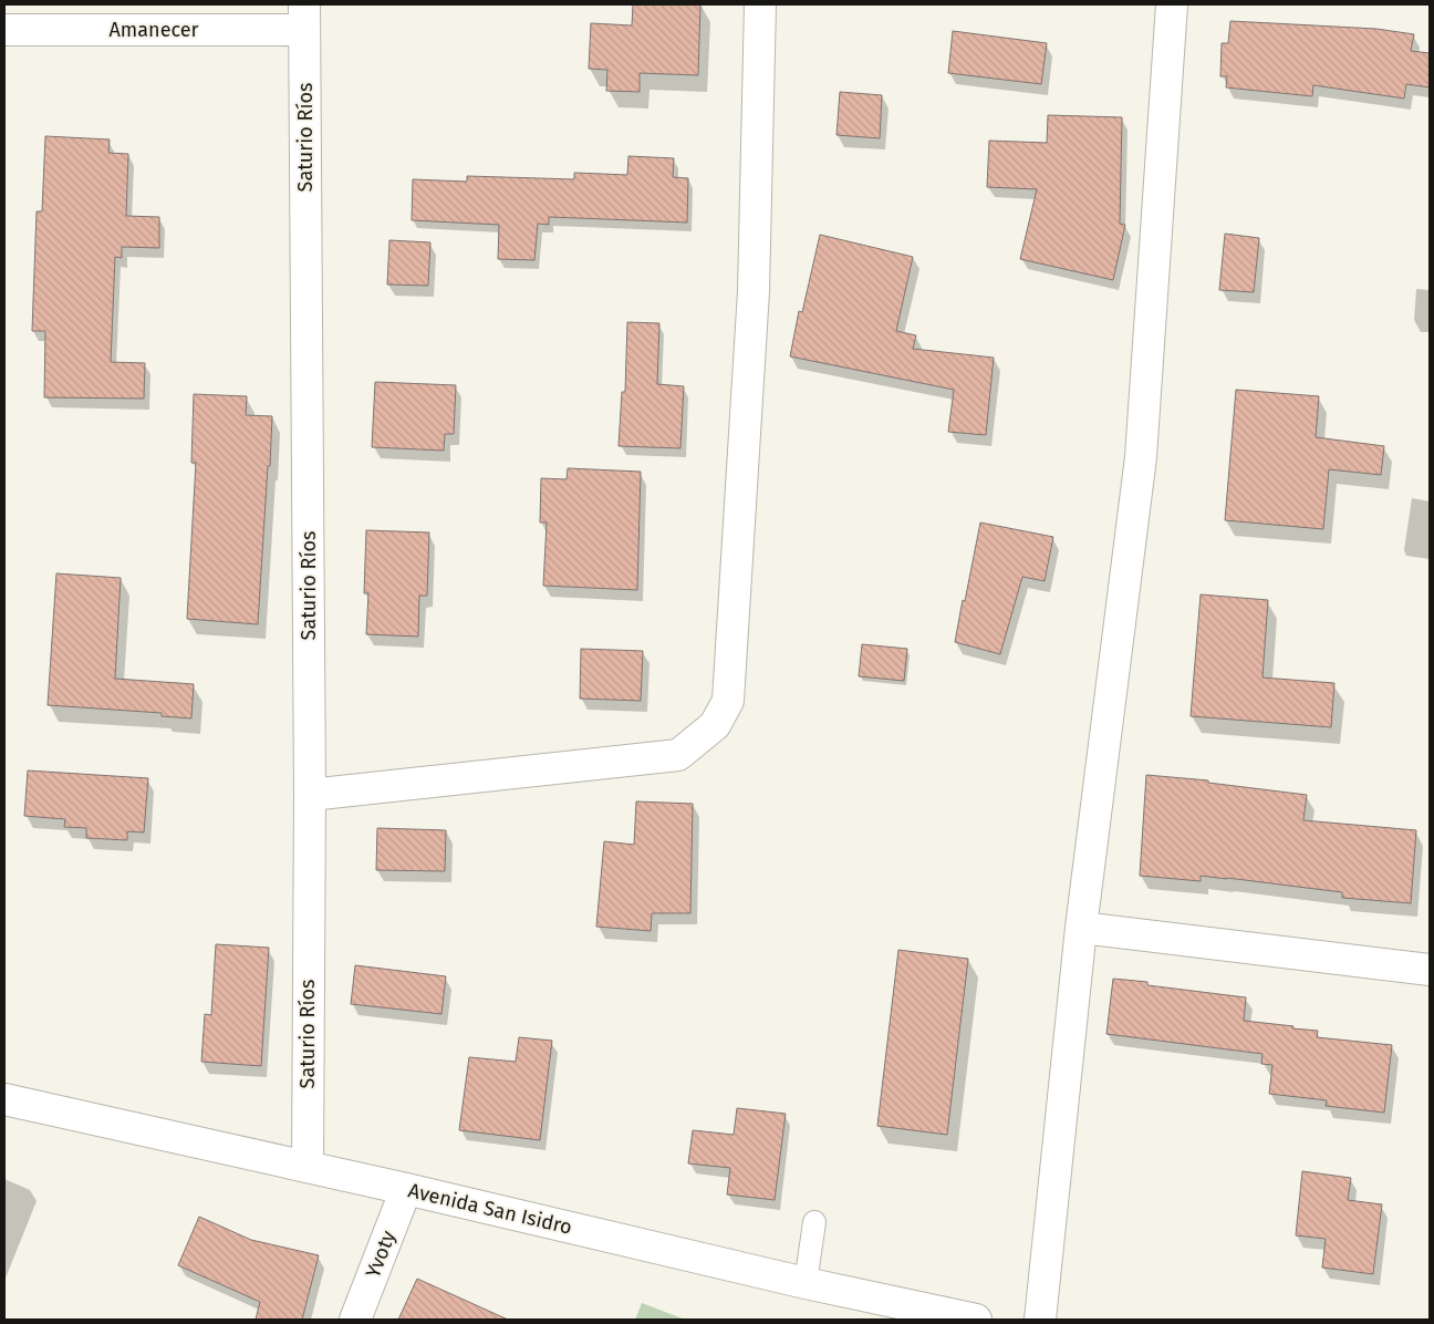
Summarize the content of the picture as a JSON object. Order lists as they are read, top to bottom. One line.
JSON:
{"streets":{"street":["Amanecer","Saturio Ríos","Avenida San Isidro","Yvoty"]},"crossings":[["Amanecer","Saturio Ríos"],["Saturio Ríos","Avenida San Isidro"],["Avenida San Isidro","Yvoty"]]}
